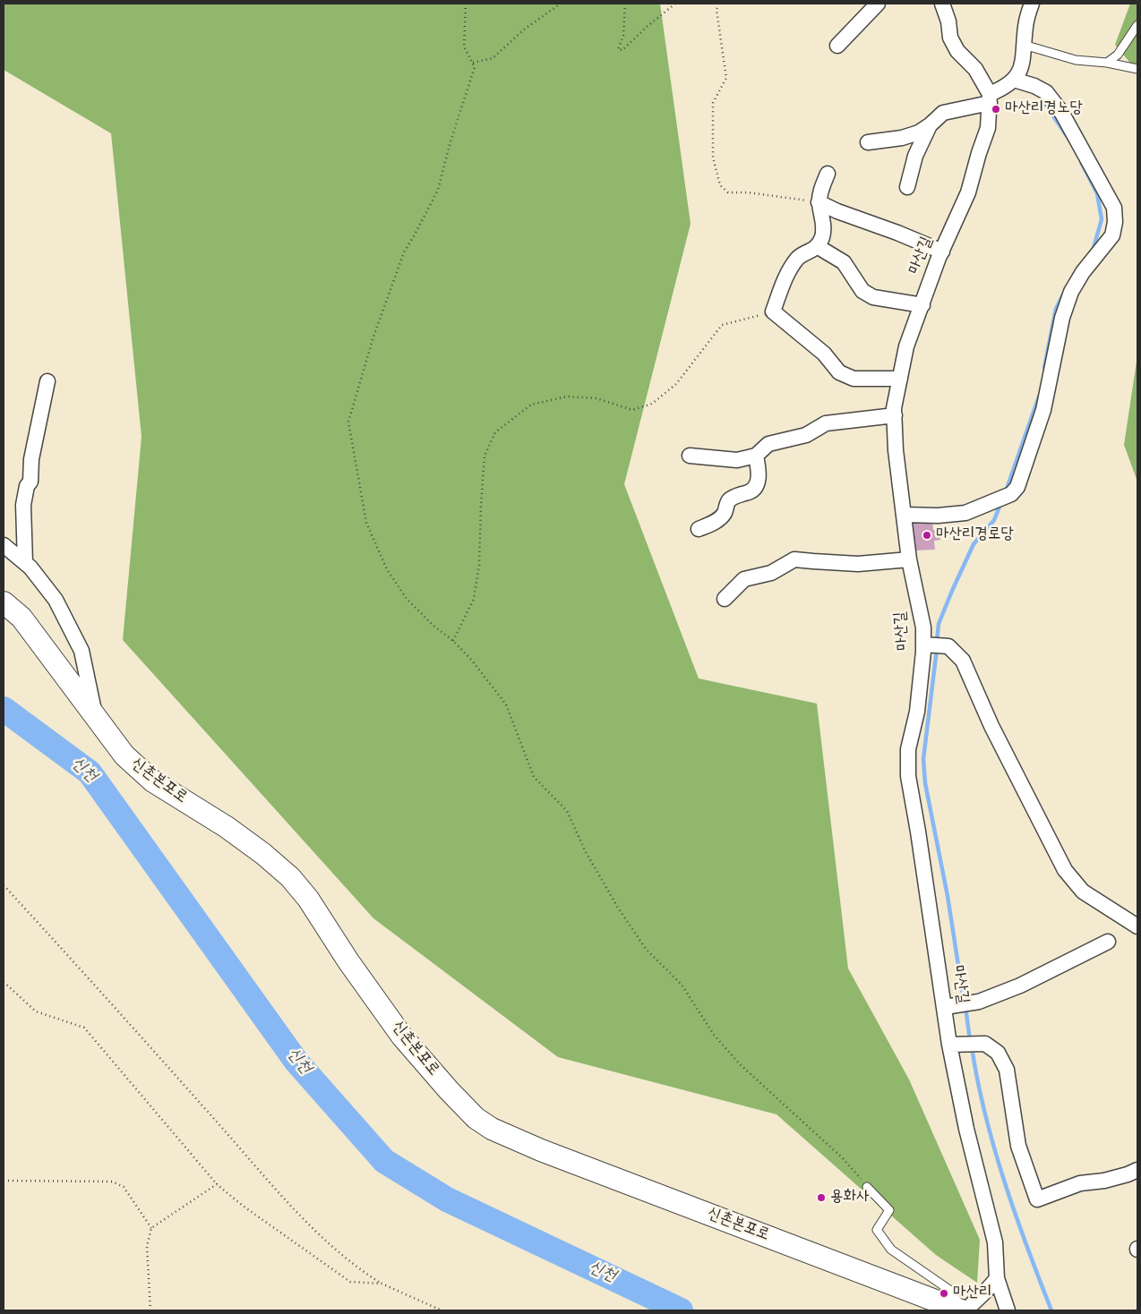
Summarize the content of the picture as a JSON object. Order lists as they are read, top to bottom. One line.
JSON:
{"streets":{"main road":["신촌본포로"],"street":["마산길"]},"water":["신천"],"places":["마산리경노당","마산리경로당","용화사","마산리"]}
